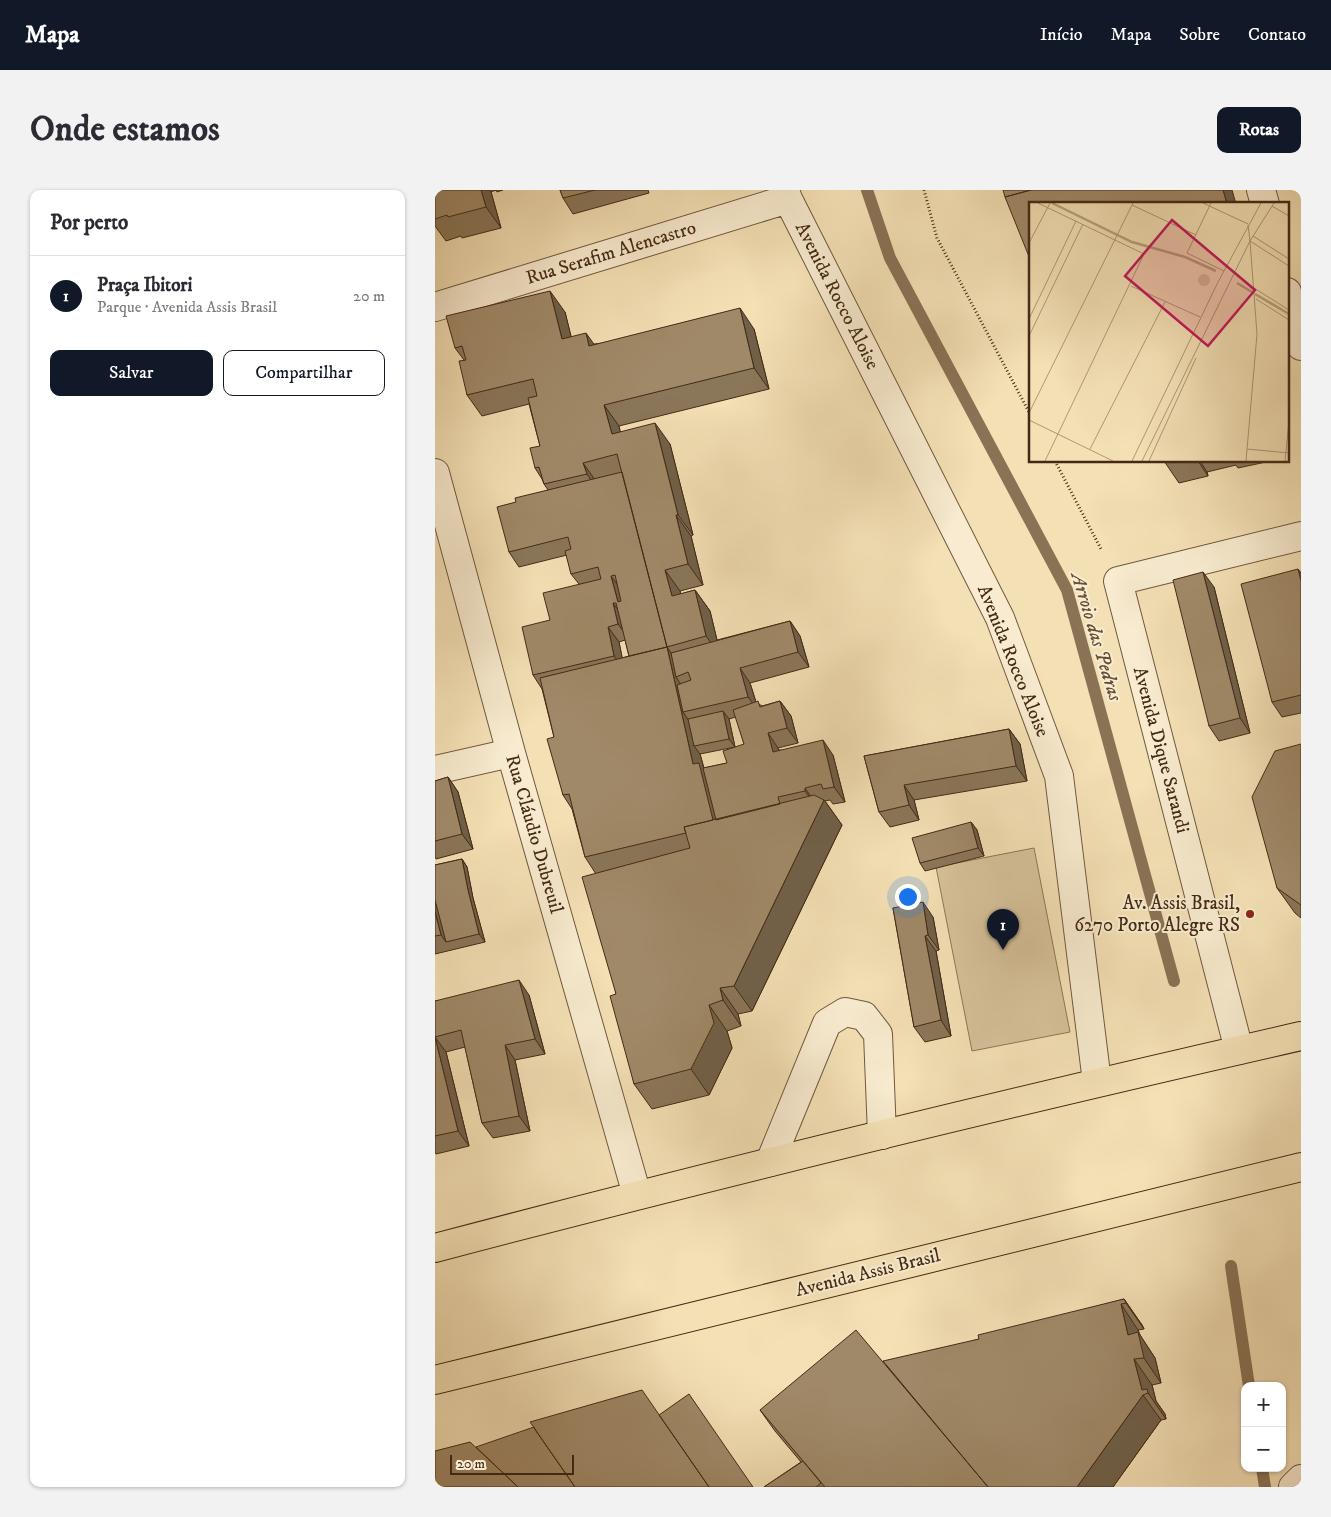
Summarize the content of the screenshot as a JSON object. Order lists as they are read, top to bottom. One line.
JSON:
{"streets":{"main road":["Avenida Assis Brasil"],"street":["Rua Serafim Alencastro","Avenida Rocco Aloise","Avenida Dique Sarandi","Rua Cláudio Dubreuil"]},"crossings":[["Rua Serafim Alencastro","Avenida Rocco Aloise"]],"water":["Arroio das Pedras"],"places":["Av. Assis Brasil, 6270 Porto Alegre RS"],"scale_bar":"20 m","page":{"header":"Mapa","nav":["Início","Mapa","Sobre","Contato"],"buttons":["Rotas",["Salvar","Compartilhar"]],"title":"Onde estamos","heading":"Por perto","list":[{"mark":"1","name":"Praça Ibitori","note":"Parque · Avenida Assis Brasil","value":"20 m"}],"pins":"1","map_buttons":["+","−"],"scale":"20 m"}}
